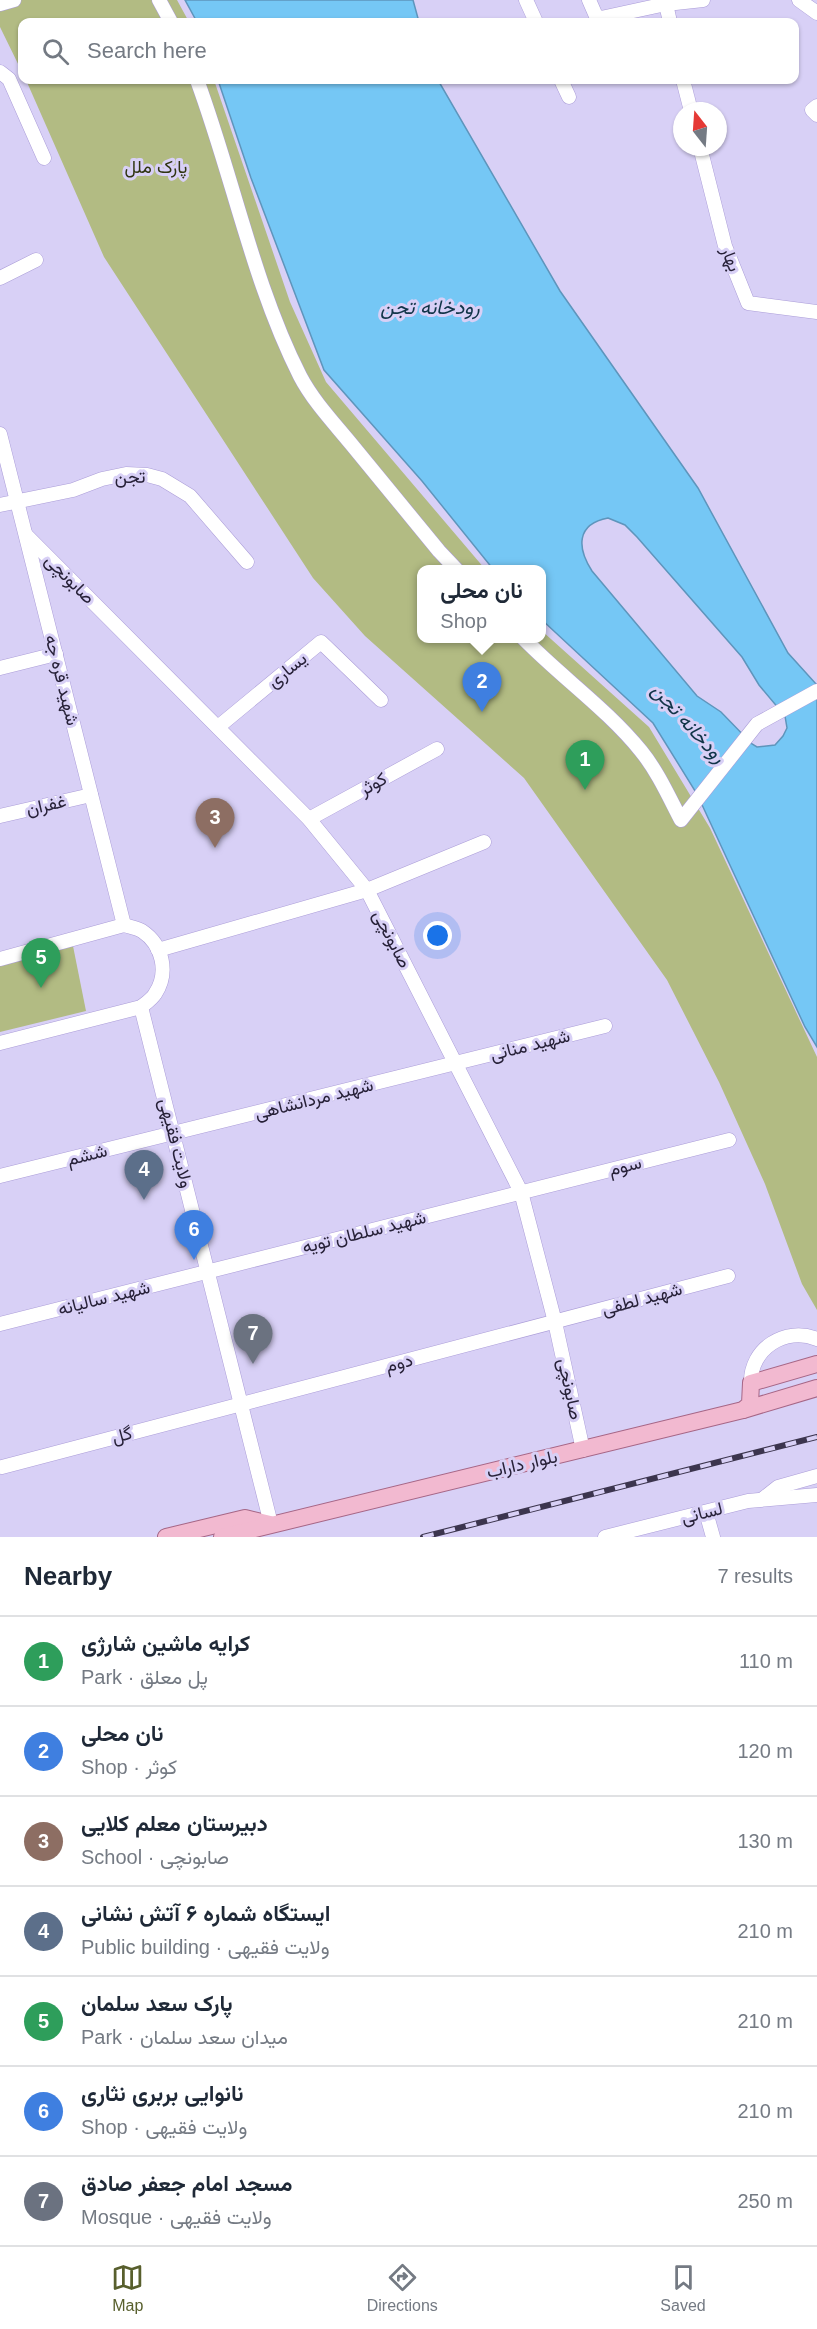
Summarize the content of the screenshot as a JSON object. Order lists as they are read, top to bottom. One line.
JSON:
{"streets":{"main road":["بلوار داراب"],"street":["بهار","تجن","صابونچی","یساری","شهید قره جه","کوثر","غفران","شهید منانی","شهید مردانشاهی","ولایت فقیهی","ششم","سوم","شهید سلطان تویه","شهید سالیانه","شهید لطفی","دوم","گل","لسانی"]},"crossings":[["تجن","شهید قره جه"],["صابونچی","یساری"],["صابونچی","شهید قره جه"],["صابونچی","کوثر"],["صابونچی","شهید منانی"],["صابونچی","شهید مردانشاهی"],["صابونچی","سوم"],["صابونچی","شهید سلطان تویه"],["صابونچی","شهید لطفی"],["صابونچی","دوم"],["صابونچی","بلوار داراب"],["شهید قره جه","غفران"],["شهید منانی","شهید مردانشاهی"],["شهید مردانشاهی","ولایت فقیهی"],["شهید مردانشاهی","ششم"],["ولایت فقیهی","ششم"],["ولایت فقیهی","شهید سلطان تویه"],["ولایت فقیهی","شهید سالیانه"],["ولایت فقیهی","دوم"],["ولایت فقیهی","گل"],["ولایت فقیهی","بلوار داراب"],["سوم","شهید سلطان تویه"],["شهید سلطان تویه","شهید سالیانه"],["شهید لطفی","دوم"],["دوم","گل"]],"water":["رودخانه تجن"],"parks":["پارک ملل"],"north":"top","page":{"search":"Search here","popup":["نان محلی","Shop"],"pins":["2","1","3","5","4","6","7"],"heading":["Nearby","7 results"],"list":[{"mark":"1","name":"کرایه ماشین شارژی","note":"Park · پل معلق","value":"110 m"},{"mark":"2","name":"نان محلی","note":"Shop · کوثر","value":"120 m"},{"mark":"3","name":"دبیرستان معلم کلایی","note":"School · صابونچی","value":"130 m"},{"mark":"4","name":"ایستگاه شماره ۶ آتش نشانی","note":"Public building · ولایت فقیهی","value":"210 m"},{"mark":"5","name":"پارک سعد سلمان","note":"Park · میدان سعد سلمان","value":"210 m"},{"mark":"6","name":"نانوایی بربری نثاری","note":"Shop · ولایت فقیهی","value":"210 m"},{"mark":"7","name":"مسجد امام جعفر صادق","note":"Mosque · ولایت فقیهی","value":"250 m"}],"nav":["Map","Directions","Saved"]}}
